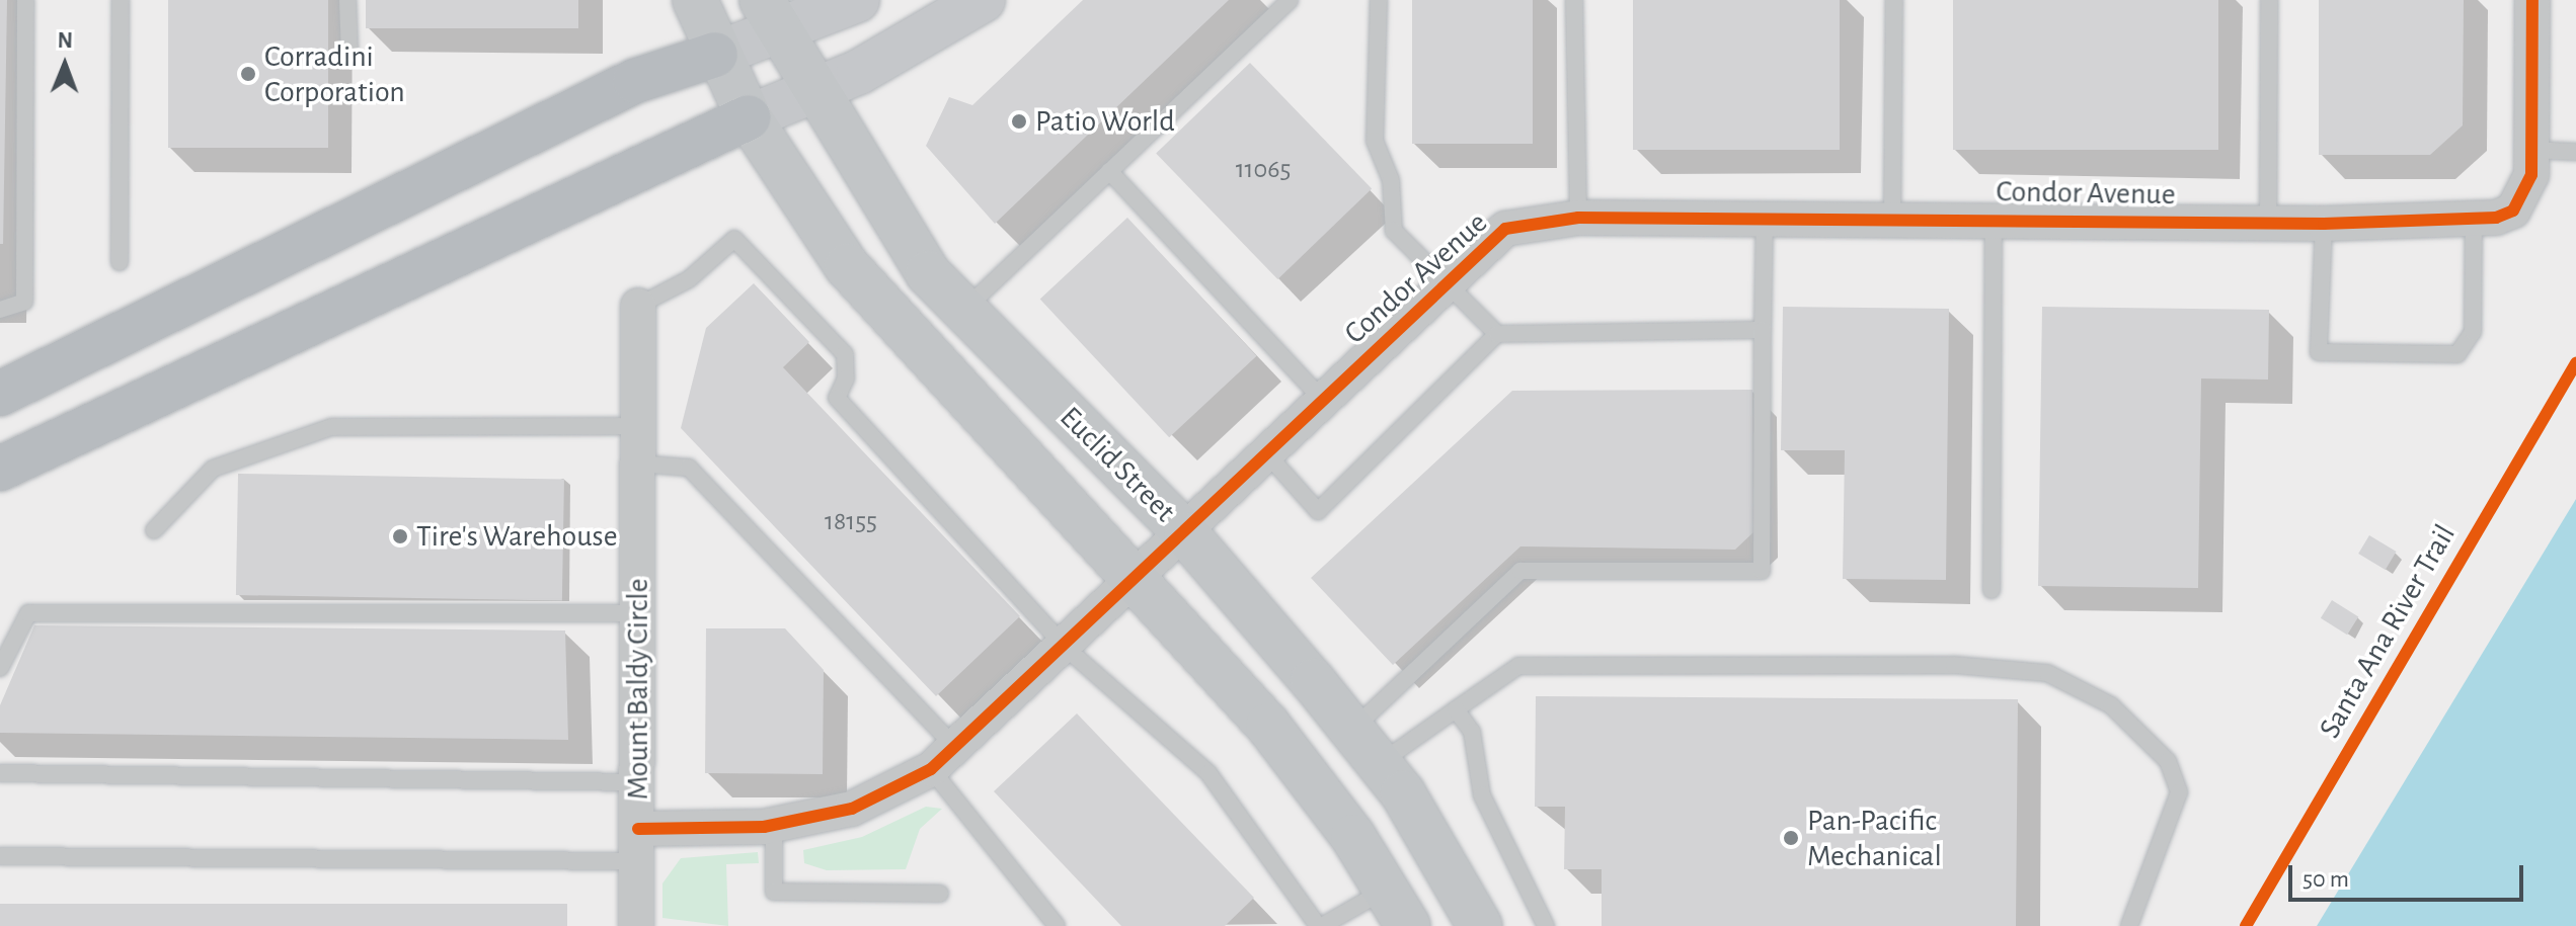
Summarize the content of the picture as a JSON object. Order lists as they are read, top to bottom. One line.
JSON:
{"streets":{"main road":["Euclid Street"],"street":["Condor Avenue","Mount Baldy Circle"],"cycle path":["Santa Ana River Trail"]},"crossings":[["Condor Avenue","Euclid Street"],["Condor Avenue","Mount Baldy Circle"]],"places":["Corradini Corporation","Patio World","Tire's Warehouse","Pan-Pacific Mechanical"],"house_numbers":["11065","18155"],"scale_bar":"50 m","north":"top"}
